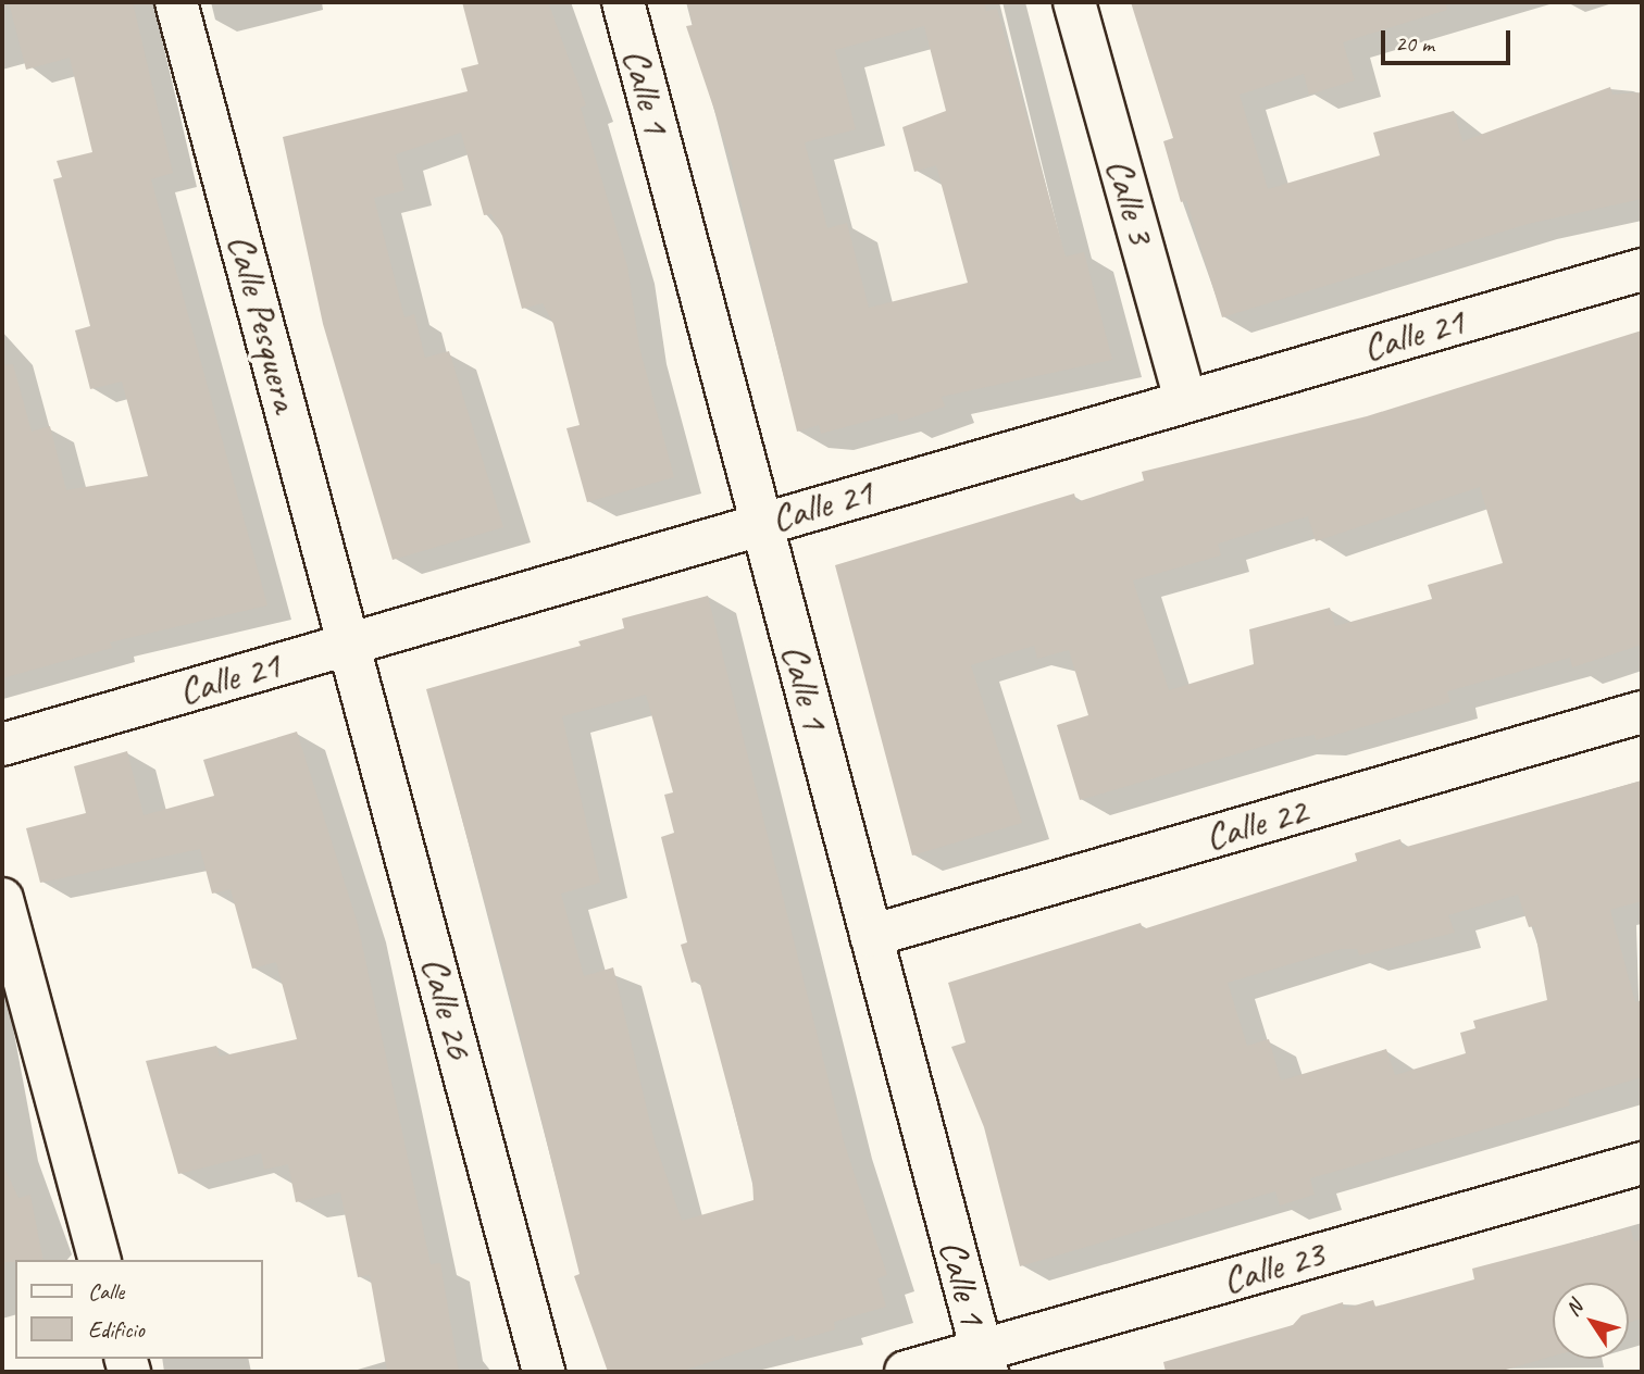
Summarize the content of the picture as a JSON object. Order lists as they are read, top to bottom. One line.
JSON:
{"streets":{"street":["Calle 1","Calle 3","Calle Pesquera","Calle 21","Calle 22","Calle 26","Calle 23"]},"crossings":[["Calle 1","Calle 21"],["Calle 1","Calle 22"],["Calle 1","Calle 23"],["Calle 3","Calle 21"],["Calle Pesquera","Calle 21"],["Calle Pesquera","Calle 26"],["Calle 21","Calle 26"]],"legend":["Calle","Edificio"],"scale_bar":"20 m","north":"top left"}
